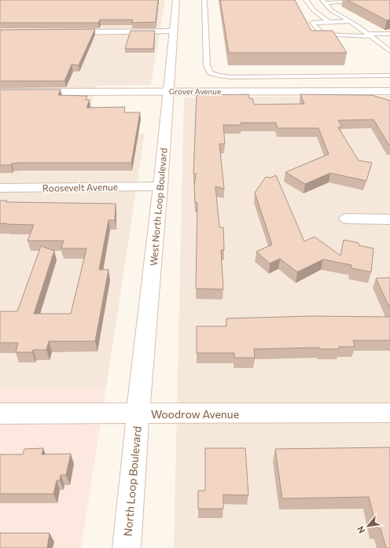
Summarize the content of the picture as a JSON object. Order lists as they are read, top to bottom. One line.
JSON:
{"streets":{"street":["Grover Avenue","Roosevelt Avenue","West North Loop Boulevard","Woodrow Avenue","North Loop Boulevard"]},"crossings":[["Grover Avenue","West North Loop Boulevard"],["Roosevelt Avenue","West North Loop Boulevard"],["West North Loop Boulevard","Woodrow Avenue"],["West North Loop Boulevard","North Loop Boulevard"],["Woodrow Avenue","North Loop Boulevard"]],"north":"bottom left"}
